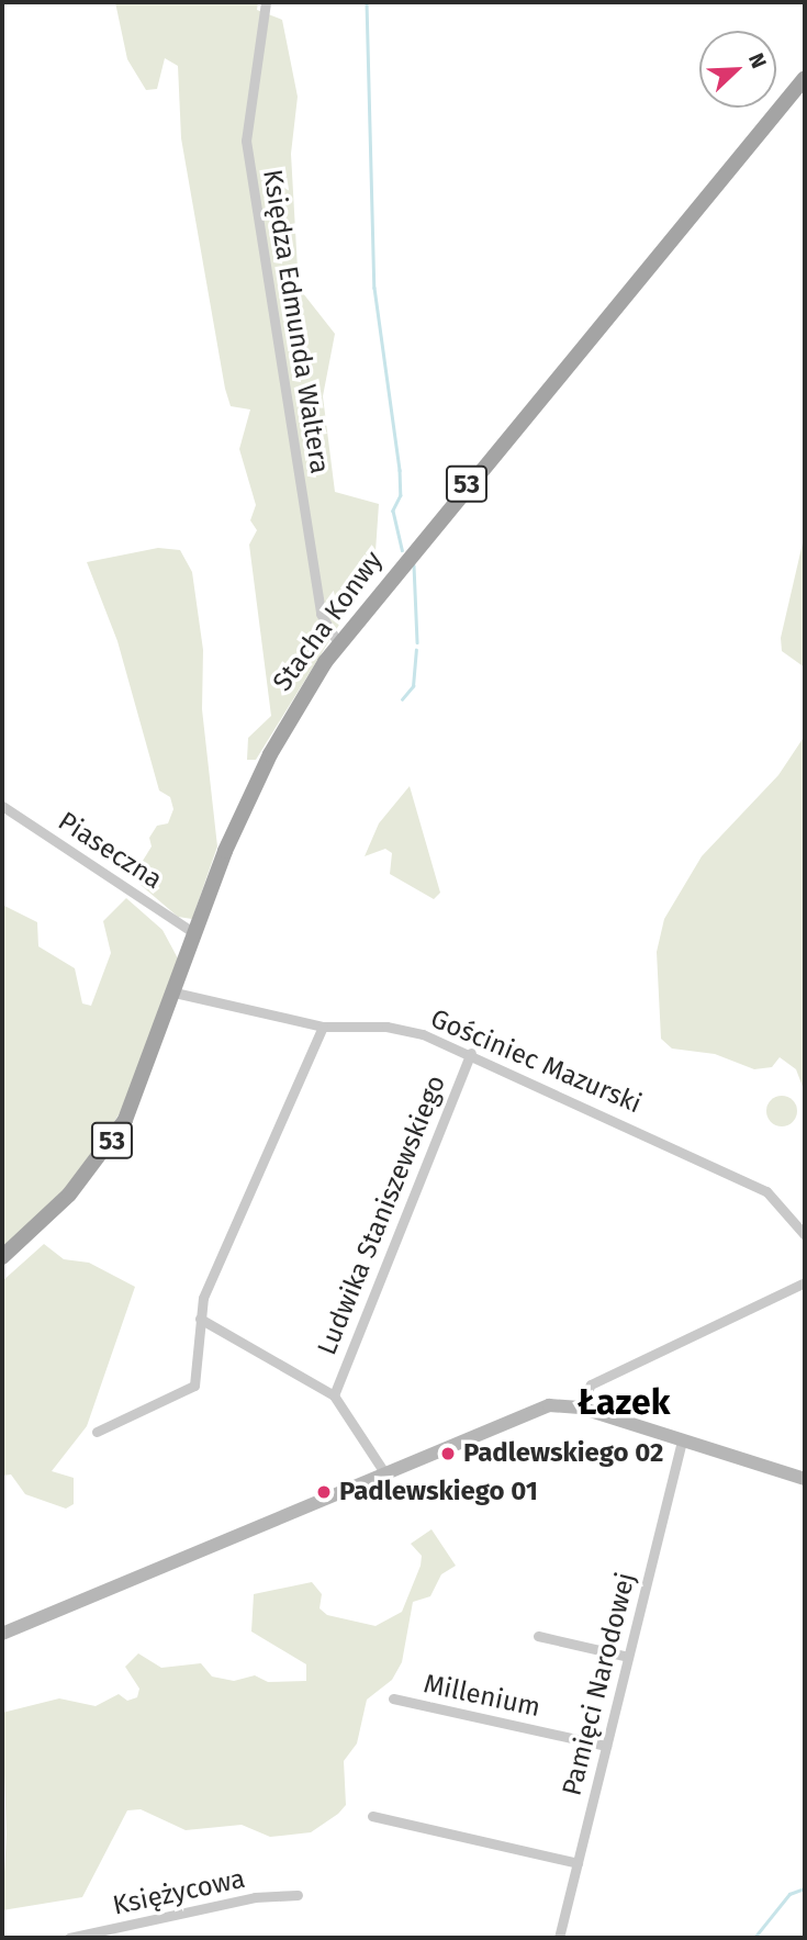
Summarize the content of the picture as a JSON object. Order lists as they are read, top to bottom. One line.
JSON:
{"streets":{"main road":["53","Stacha Konwy"],"street":["Księdza Edmunda Waltera","Piaseczna","Gościniec Mazurski","Ludwika Staniszewskiego","Pamięci Narodowej","Millenium","Księżycowa"]},"crossings":[["Księdza Edmunda Waltera","Stacha Konwy"],["Stacha Konwy","Piaseczna"],["Stacha Konwy","Gościniec Mazurski"],["Gościniec Mazurski","Ludwika Staniszewskiego"],["Pamięci Narodowej","Millenium"]],"districts":["Łazek"],"places":["Padlewskiego 02","Padlewskiego 01"],"north":"top right"}
